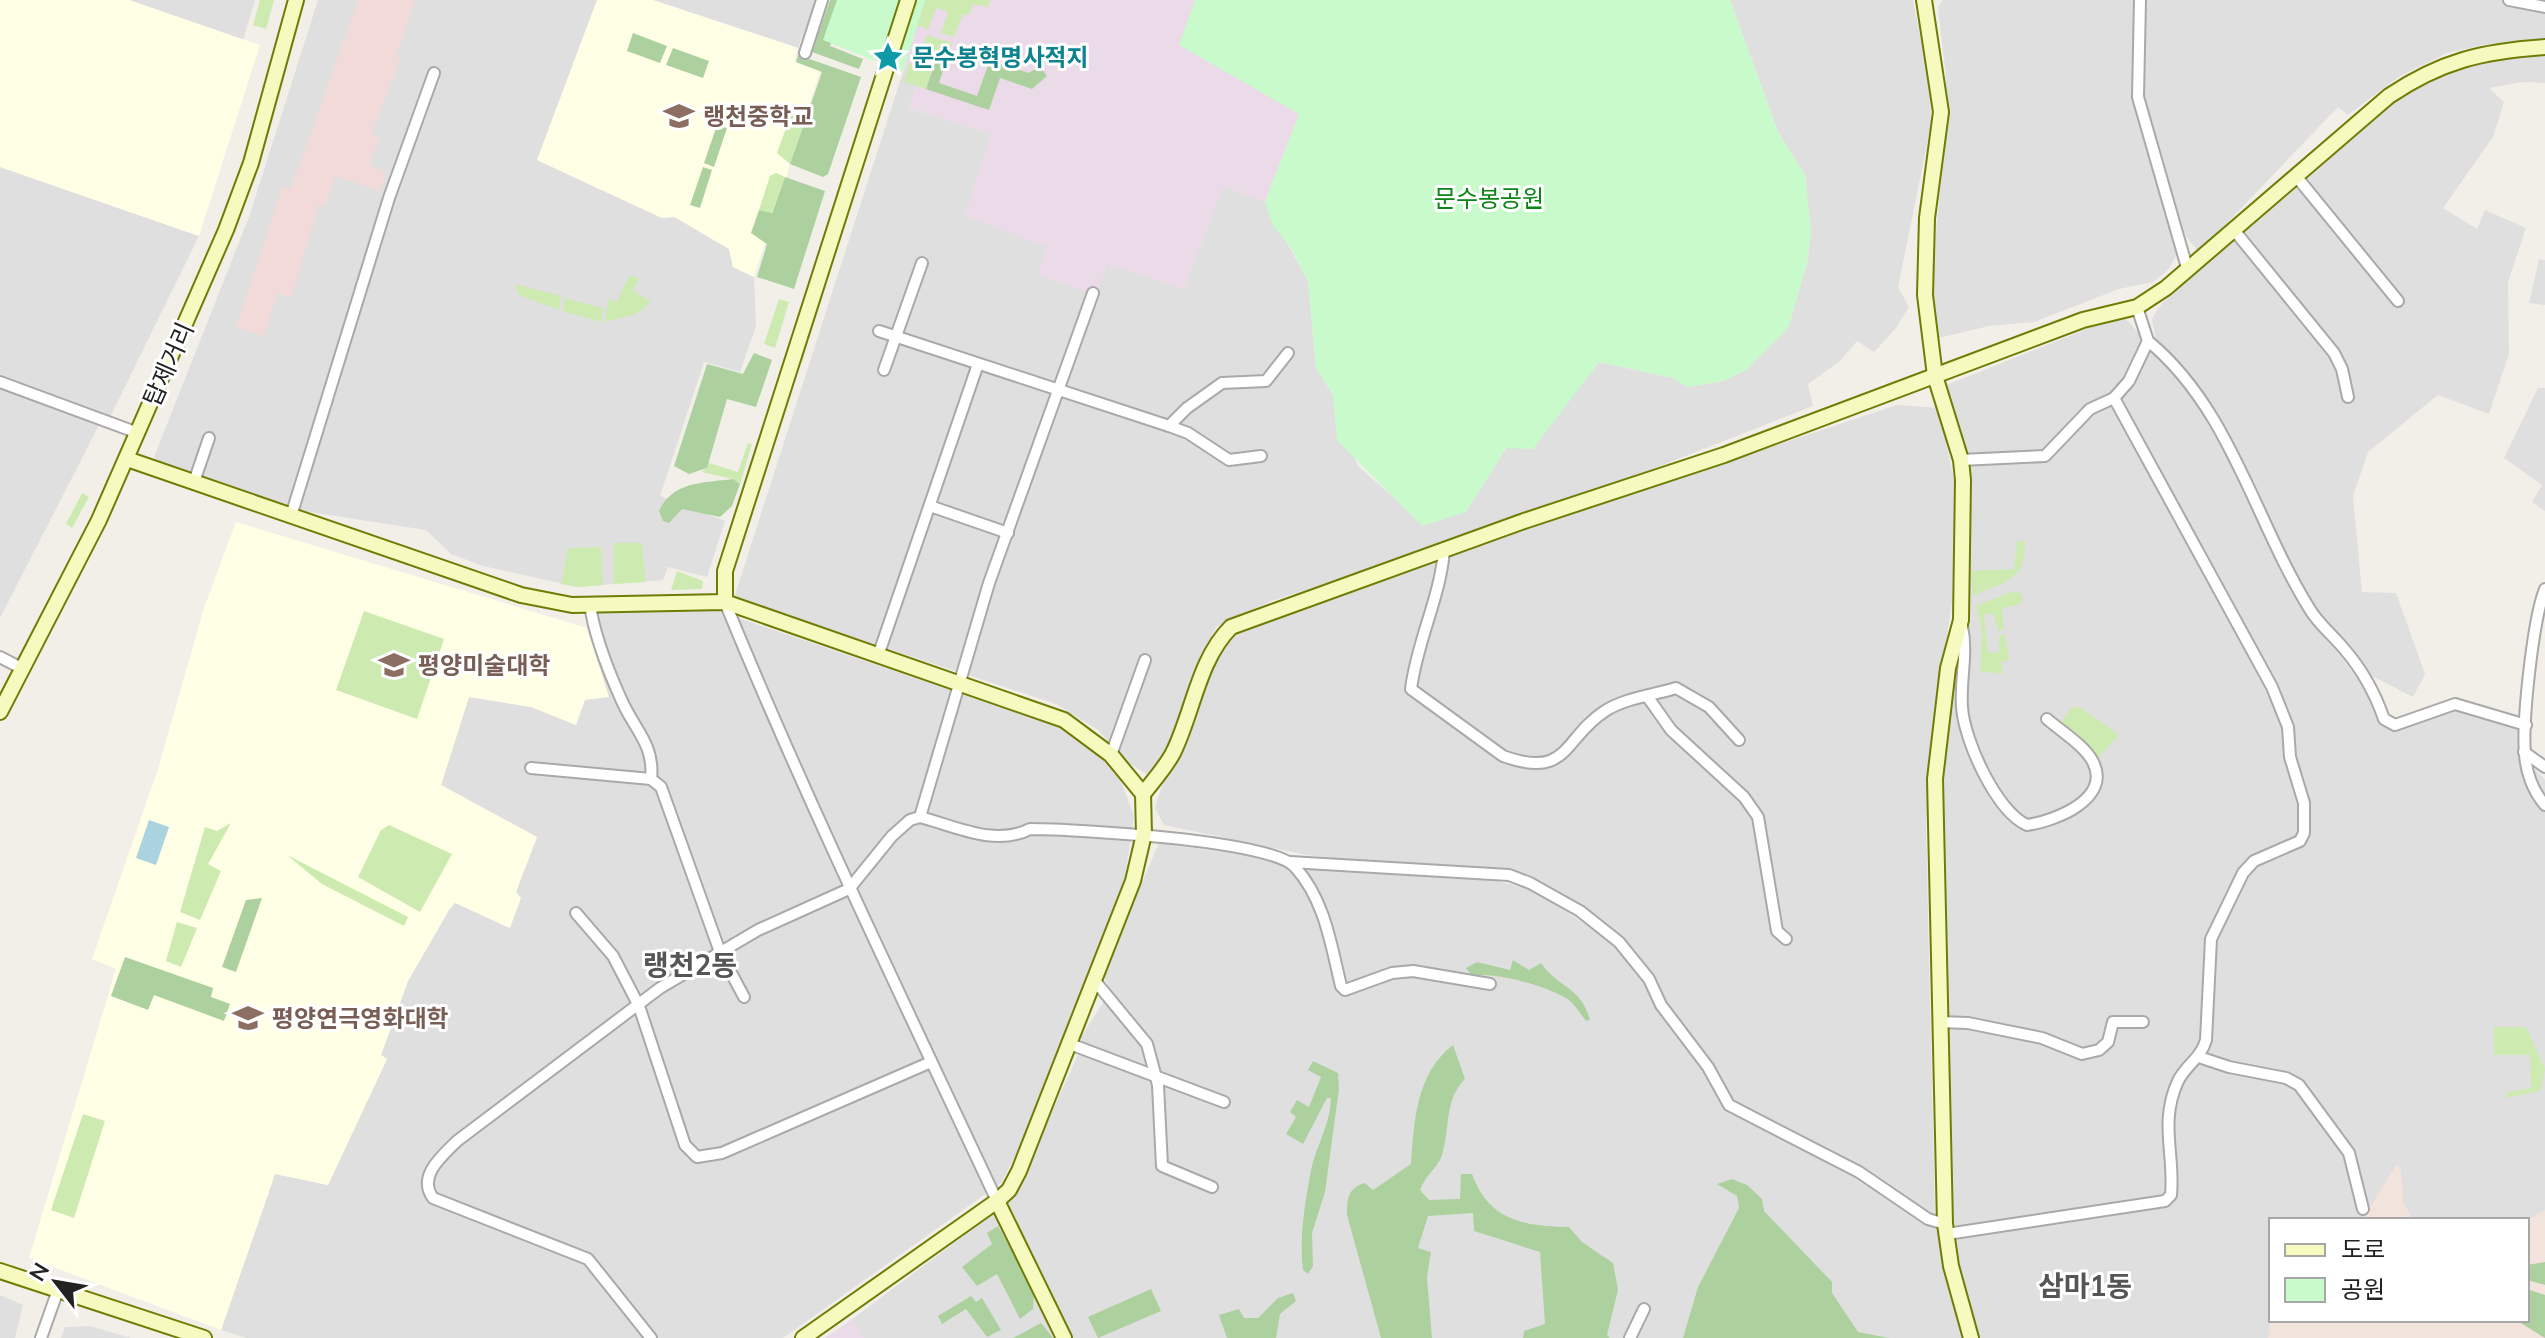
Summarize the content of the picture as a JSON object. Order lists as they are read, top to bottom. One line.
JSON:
{"streets":{"street":["탑제거리"]},"districts":["랭천2동","삼마1동"],"parks":["문수봉공원"],"places":{"place":["문수봉혁명사적지"],"school or university":["랭천중학교","평양미술대학","평양연극영화대학"]},"legend":["도로","공원"],"north":"top left"}
